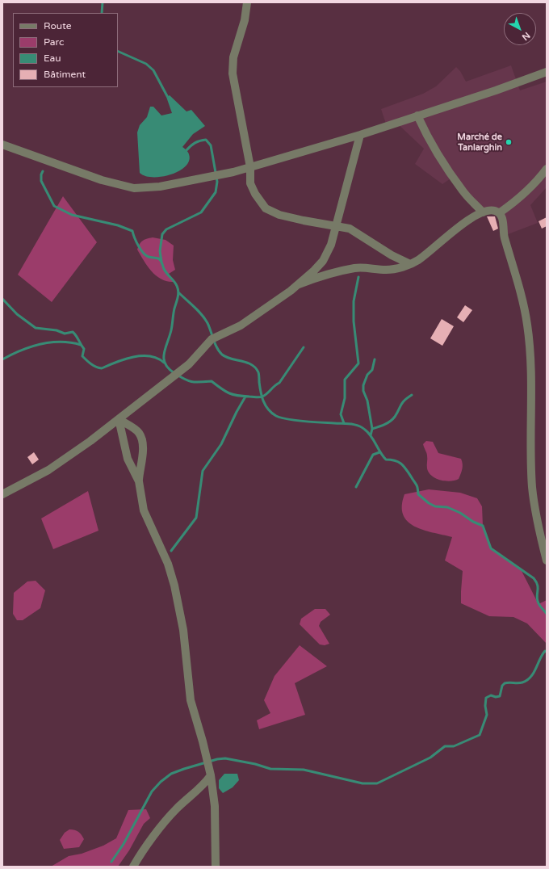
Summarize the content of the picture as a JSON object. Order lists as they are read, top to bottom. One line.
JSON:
{"places":["Marché de Tanlarghin"],"legend":["Route","Parc","Eau","Bâtiment"],"north":"bottom right"}
